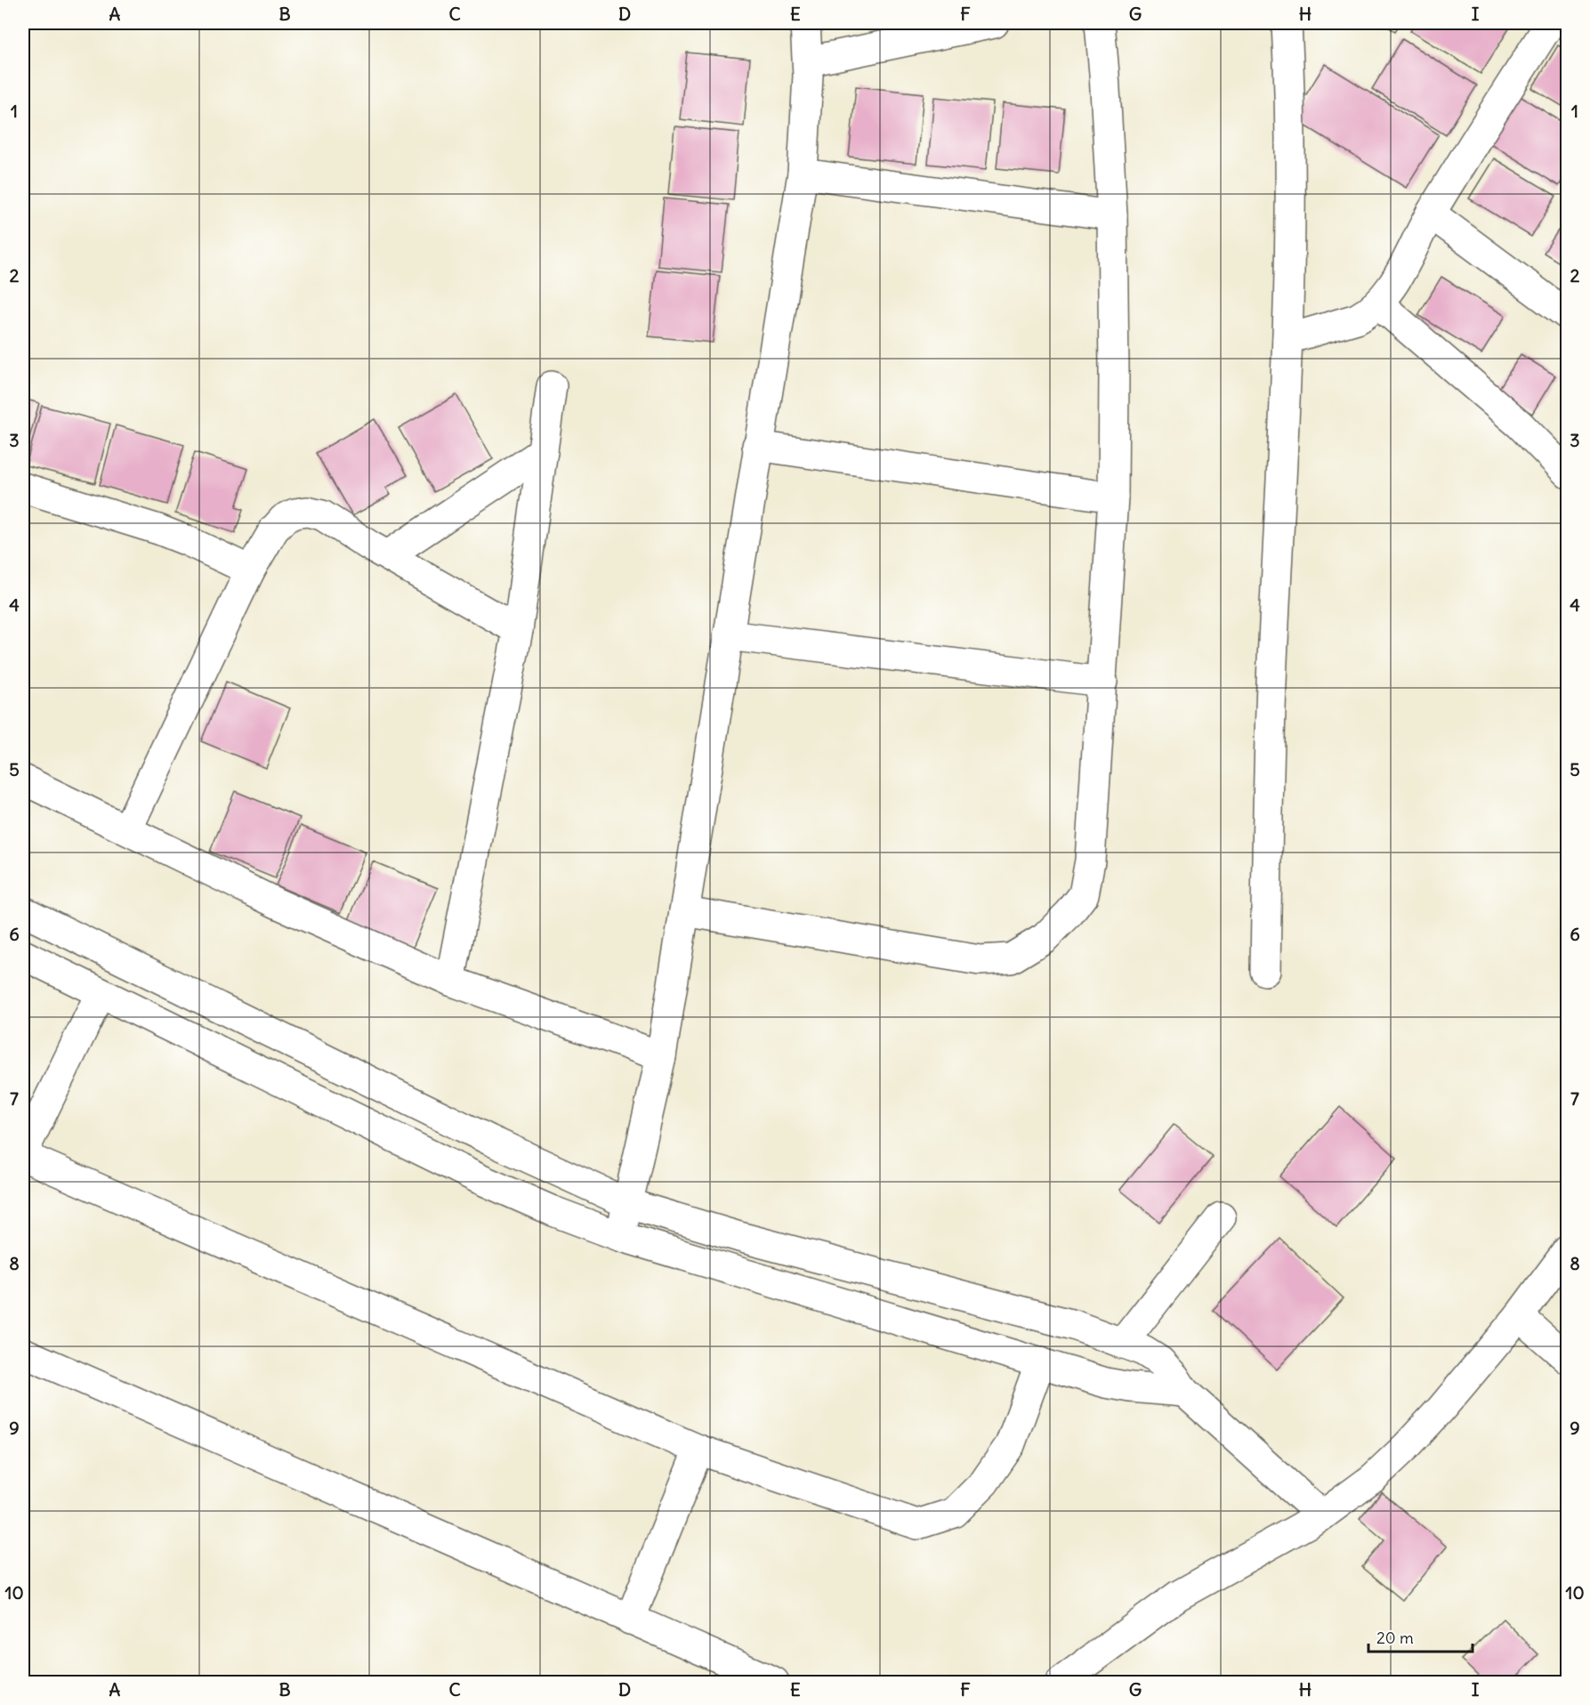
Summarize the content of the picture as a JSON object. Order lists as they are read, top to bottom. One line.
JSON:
{"scale_bar":"20 m","grid":{"columns":["A","B","C","D","E","F","G","H","I"],"rows":["1","2","3","4","5","6","7","8","9","10"]}}
